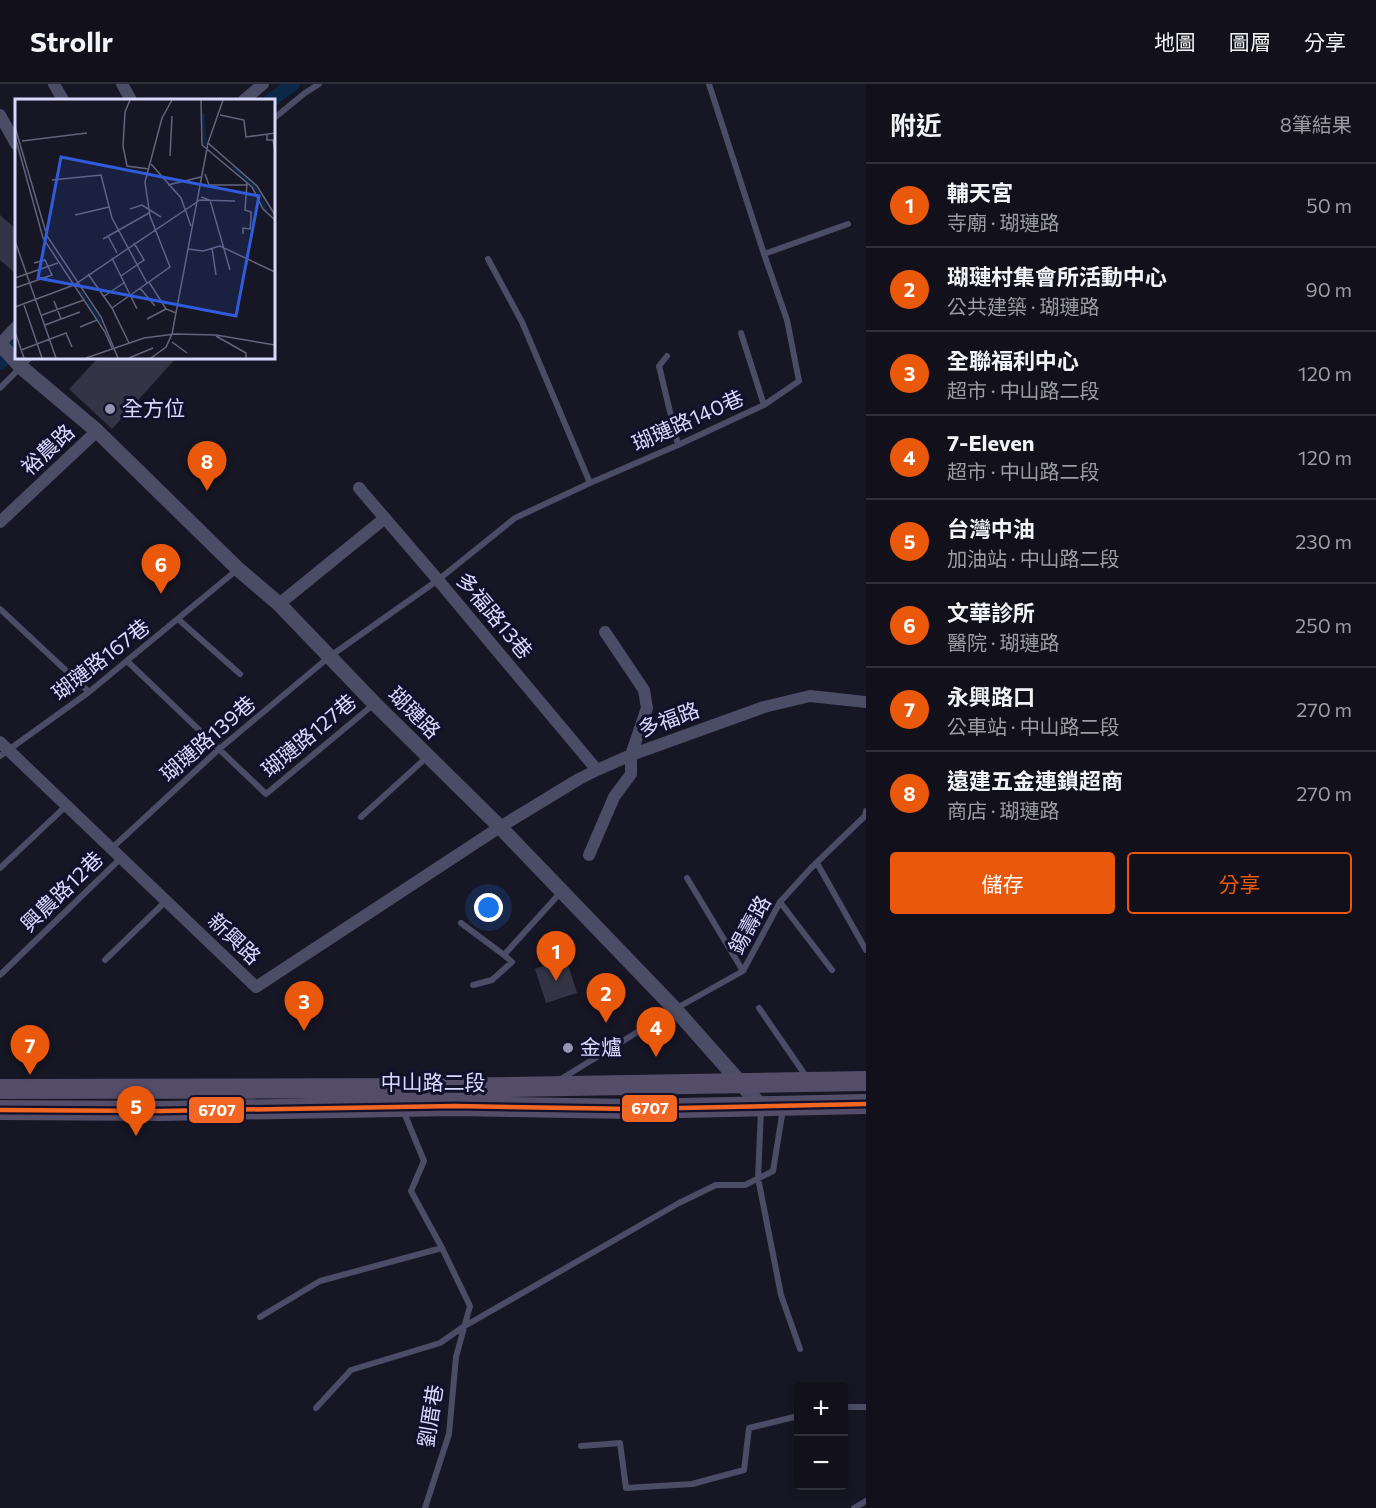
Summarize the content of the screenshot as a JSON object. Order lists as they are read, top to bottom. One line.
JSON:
{"streets":{"main road":["中山路二段"],"street":["裕農路","多福路13巷","瑚璉路","多福路","新興路"],"lane":["瑚璉路140巷","瑚璉路167巷","瑚璉路127巷","瑚璉路139巷","興農路12巷","錫壽路","劉厝巷"]},"crossings":[["瑚璉路140巷","多福路13巷"],["瑚璉路140巷","瑚璉路"],["瑚璉路140巷","瑚璉路139巷"],["裕農路","瑚璉路"],["多福路13巷","多福路"],["瑚璉路167巷","瑚璉路"],["瑚璉路167巷","新興路"],["瑚璉路","多福路"],["瑚璉路","瑚璉路127巷"],["瑚璉路","瑚璉路139巷"],["瑚璉路","錫壽路"],["瑚璉路","新興路"],["瑚璉路","中山路二段"],["多福路","新興路"],["瑚璉路127巷","瑚璉路139巷"],["瑚璉路139巷","新興路"],["興農路12巷","新興路"],["錫壽路","中山路二段"],["中山路二段","劉厝巷"]],"places":["全方位","金爐"],"lines":["transit line 6707"],"page":{"header":"Strollr","nav":["地圖","圖層","分享"],"heading":["附近","8筆結果"],"list":[{"mark":"1","name":"輔天宮","note":"寺廟 · 瑚璉路","value":"50 m"},{"mark":"2","name":"瑚璉村集會所活動中心","note":"公共建築 · 瑚璉路","value":"90 m"},{"mark":"3","name":"全聯福利中心","note":"超市 · 中山路二段","value":"120 m"},{"mark":"4","name":"7-Eleven","note":"超市 · 中山路二段","value":"120 m"},{"mark":"5","name":"台灣中油","note":"加油站 · 中山路二段","value":"230 m"},{"mark":"6","name":"文華診所","note":"醫院 · 瑚璉路","value":"250 m"},{"mark":"7","name":"永興路口","note":"公車站 · 中山路二段","value":"270 m"},{"mark":"8","name":"遠建五金連鎖超商","note":"商店 · 瑚璉路","value":"270 m"}],"pins":["8","6","1","2","3","4","7","5"],"buttons":["儲存","分享"],"map_buttons":["+","−"]}}
